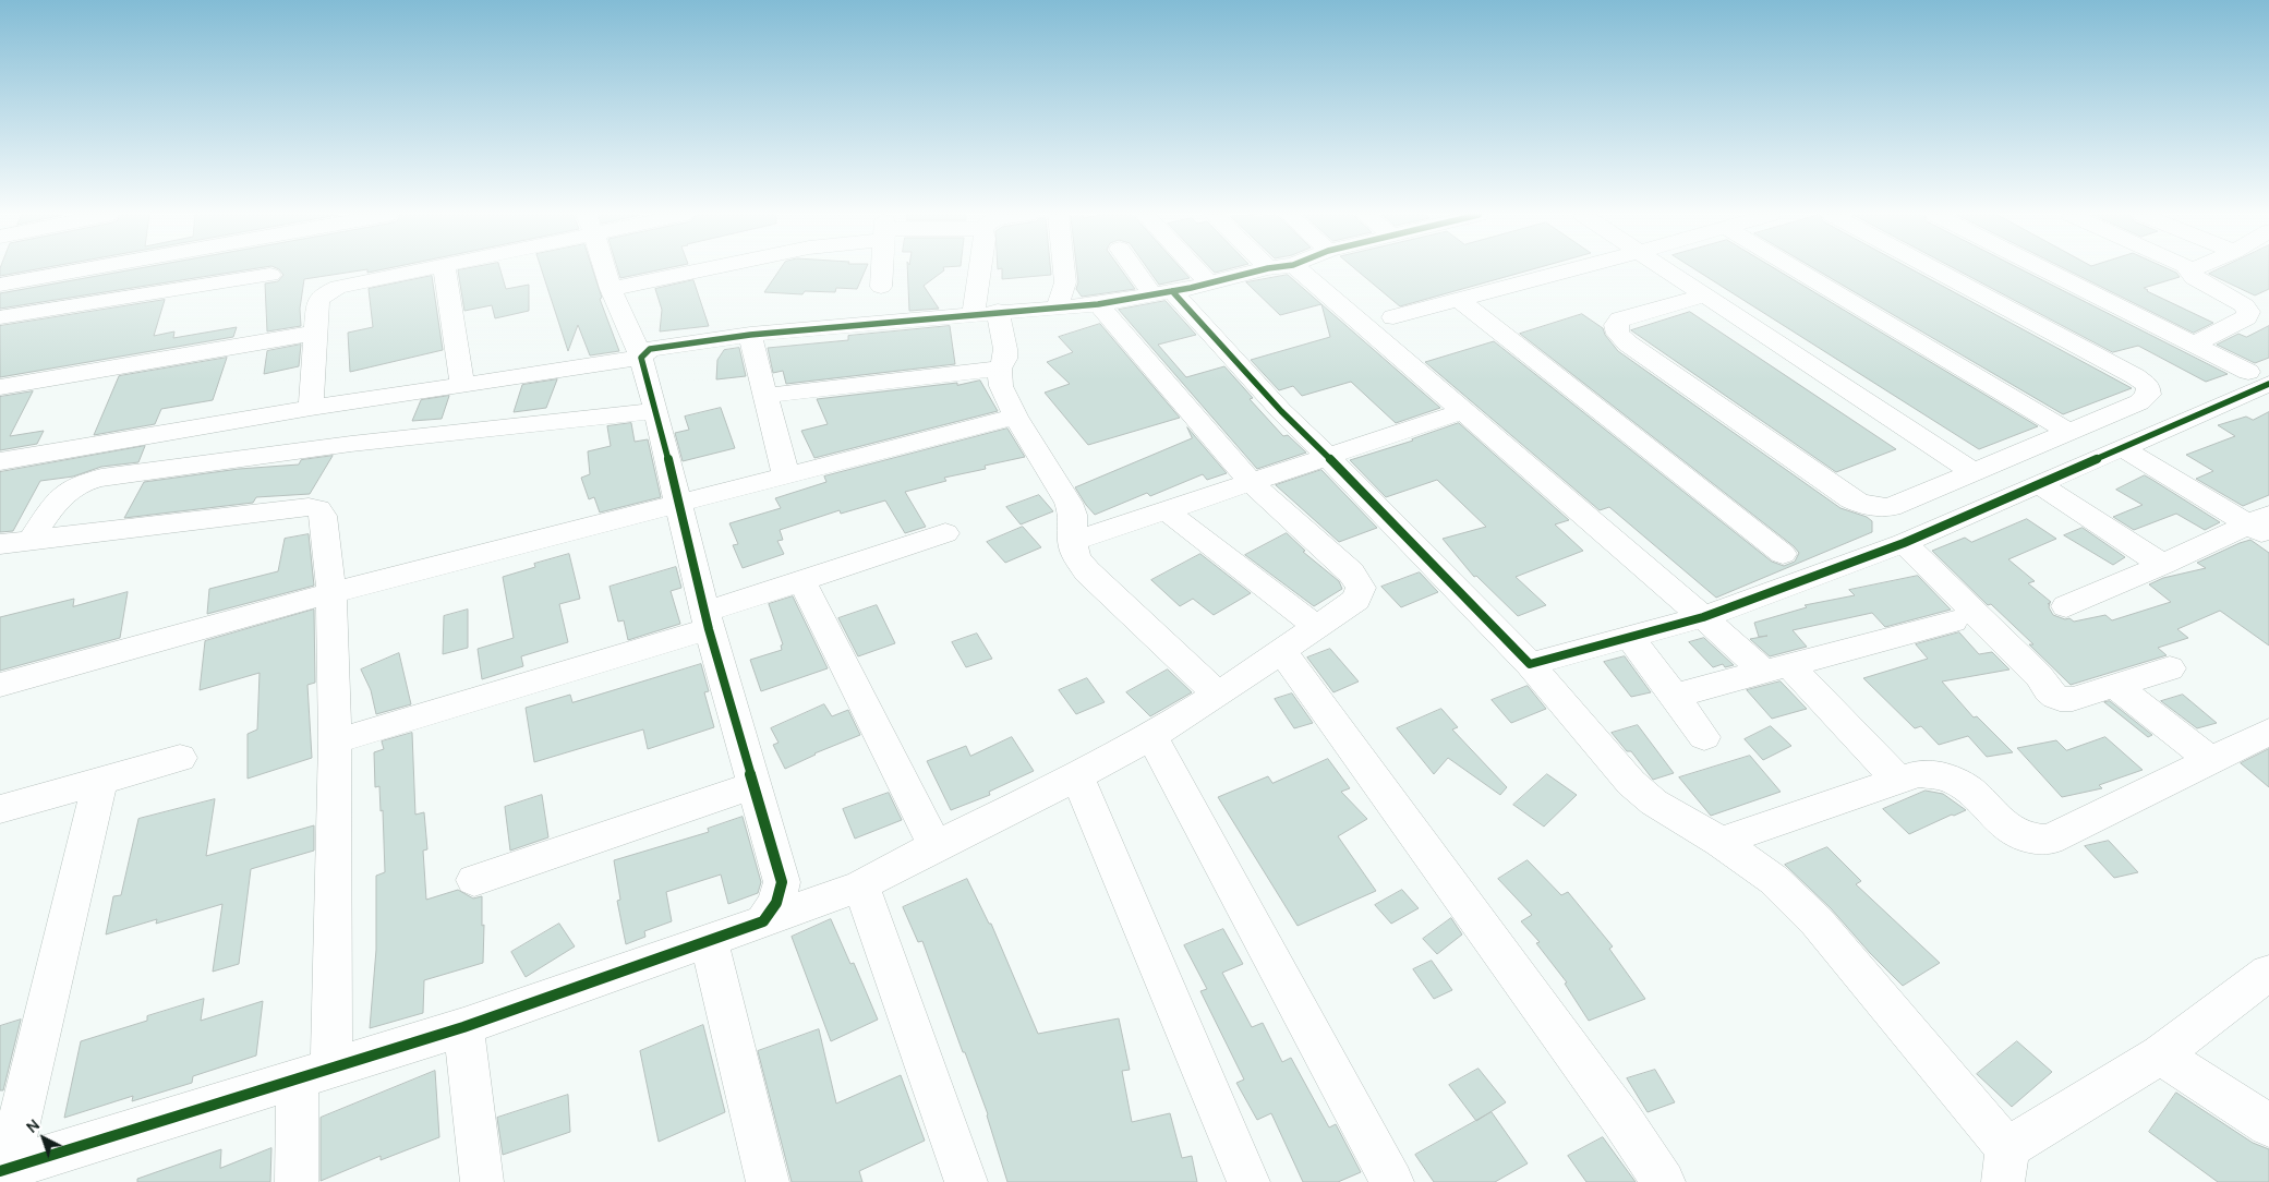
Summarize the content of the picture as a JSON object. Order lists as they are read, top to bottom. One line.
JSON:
{"north":"top left"}
